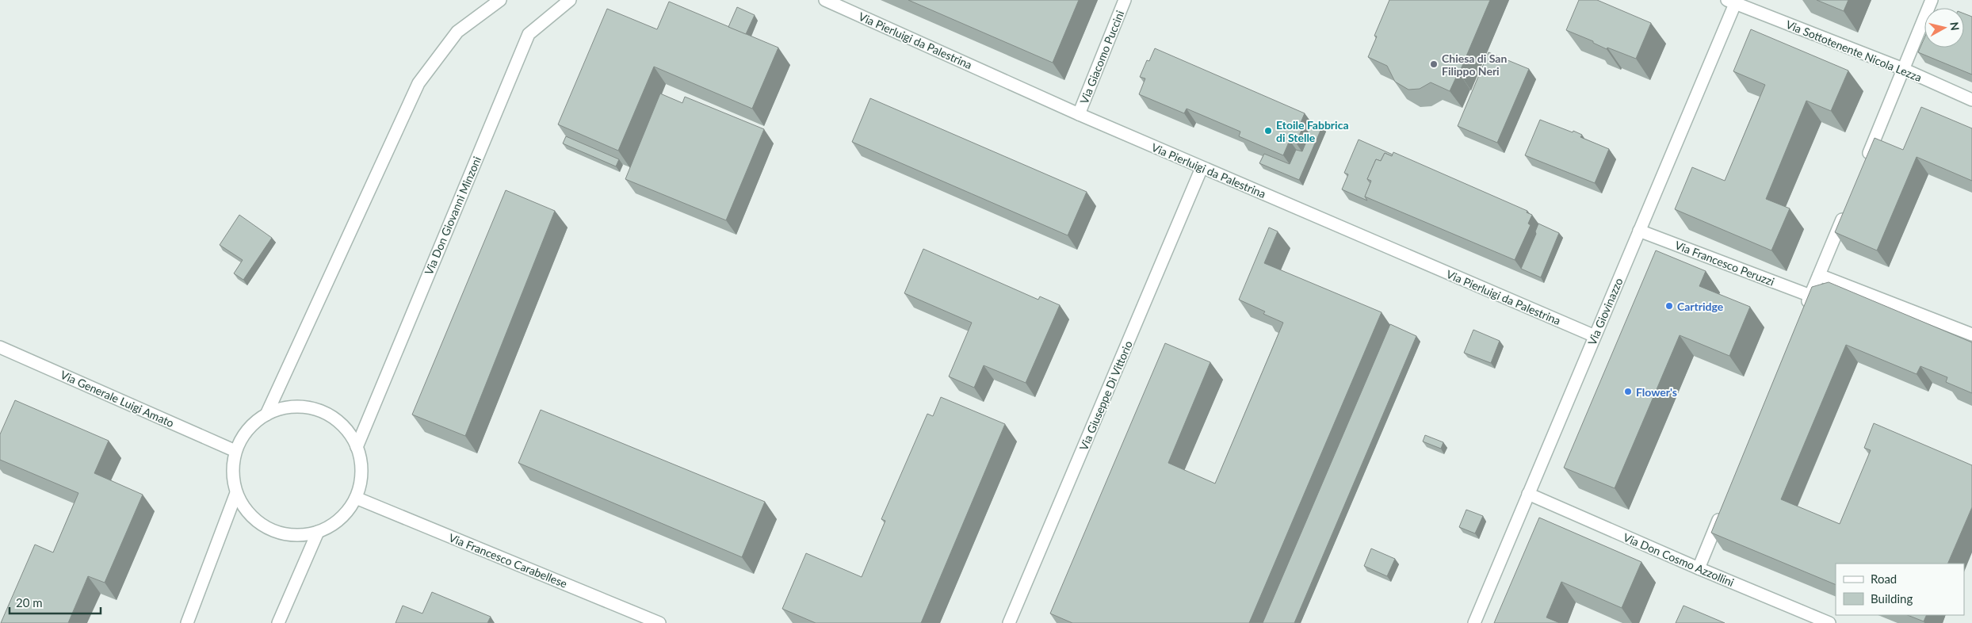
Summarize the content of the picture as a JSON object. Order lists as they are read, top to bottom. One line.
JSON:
{"streets":{"street":["Via Pierluigi da Palestrina","Via Sottotenente Nicola Lezza","Via Giacomo Puccini","Via Don Giovanni Minzoni","Via Francesco Peruzzi","Via Giovinazzo","Via Giuseppe Di Vittorio","Via Generale Luigi Amato","Via Don Cosmo Azzollini","Via Francesco Carabellese"]},"crossings":[["Via Pierluigi da Palestrina","Via Giacomo Puccini"],["Via Pierluigi da Palestrina","Via Giovinazzo"],["Via Pierluigi da Palestrina","Via Giuseppe Di Vittorio"],["Via Sottotenente Nicola Lezza","Via Giovinazzo"],["Via Don Giovanni Minzoni","Via Generale Luigi Amato"],["Via Don Giovanni Minzoni","Via Francesco Carabellese"],["Via Francesco Peruzzi","Via Giovinazzo"],["Via Giovinazzo","Via Don Cosmo Azzollini"],["Via Generale Luigi Amato","Via Francesco Carabellese"]],"places":["Chiesa di San Filippo Neri","Etoile Fabbrica di Stelle","Cartridge","Flower's"],"legend":["Road","Building"],"scale_bar":"20 m","north":"right"}
